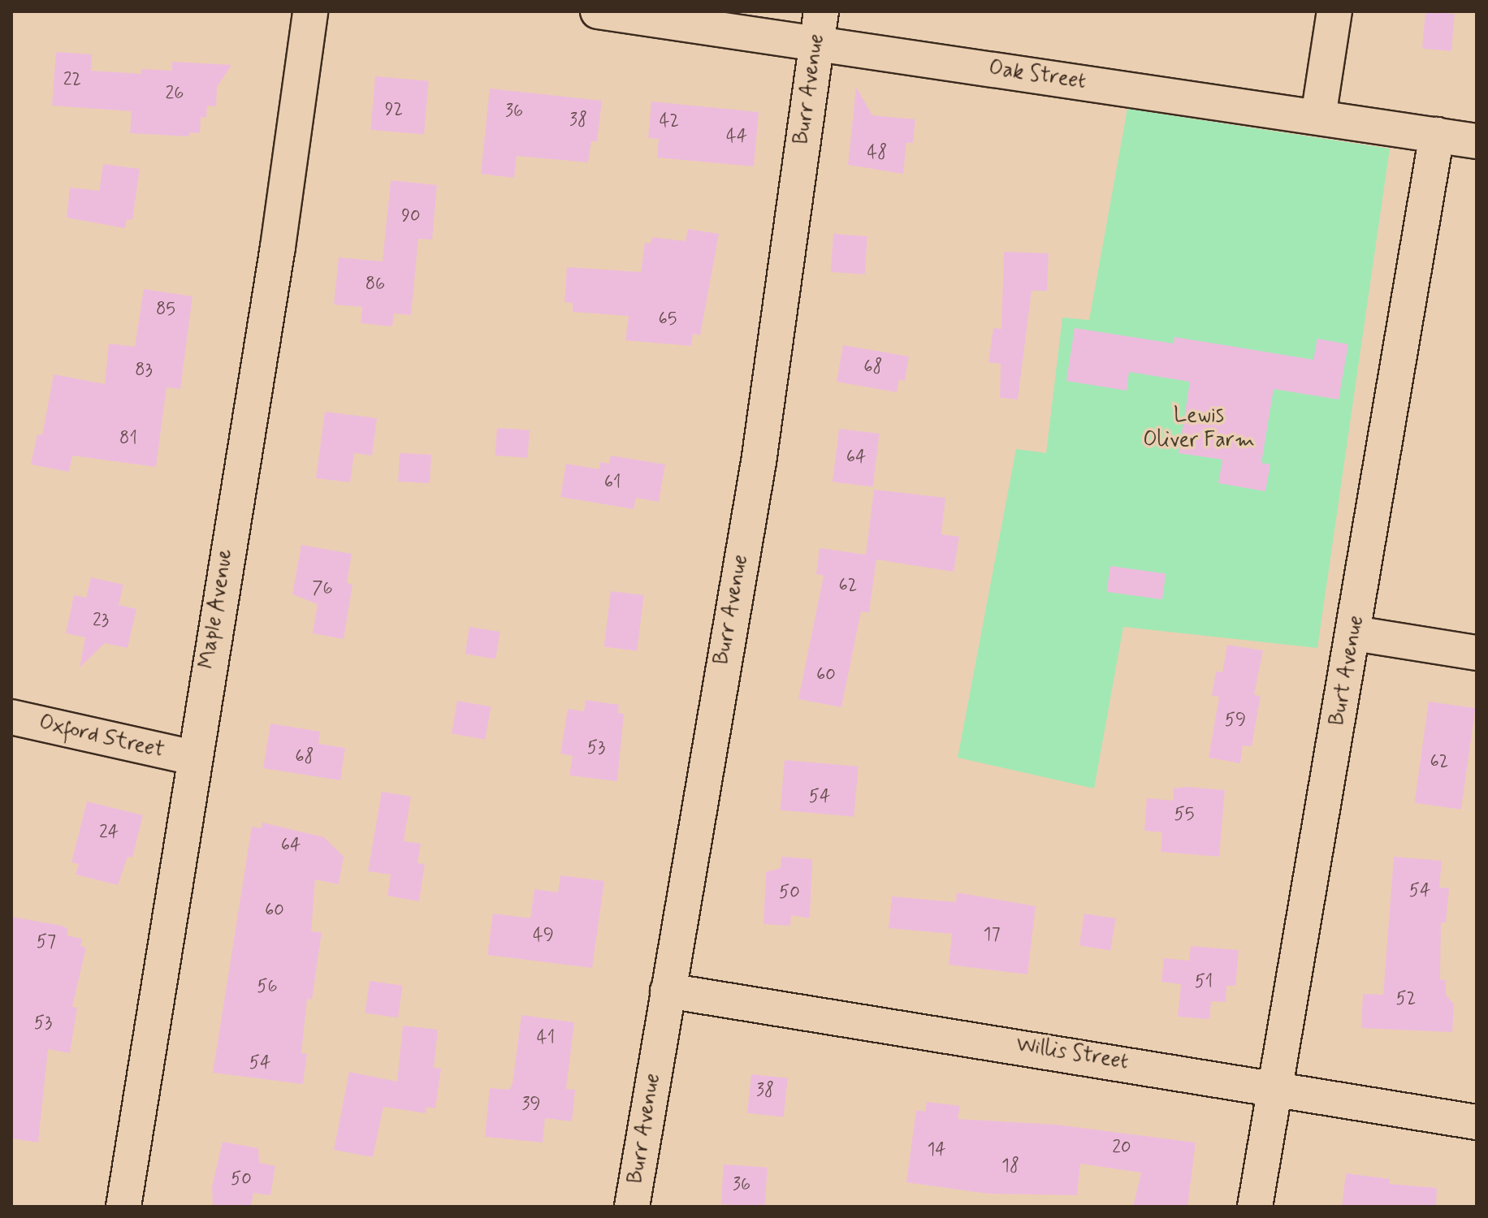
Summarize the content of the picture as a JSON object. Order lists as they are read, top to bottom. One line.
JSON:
{"streets":{"street":["Oak Street","Burr Avenue","Maple Avenue","Burt Avenue","Oxford Street","Willis Street"]},"crossings":[["Oak Street","Burr Avenue"],["Oak Street","Burt Avenue"],["Burr Avenue","Willis Street"],["Maple Avenue","Oxford Street"],["Burt Avenue","Willis Street"]],"parks":["Lewis Oliver Farm"],"house_numbers":["22","26","92","36","38","42","44","48","90","86","85","65","68","83","81","64","61","62","76","23","60","59","53","68","62","54","55","24","64","54","50","60","17","49","57","51","56","52","53","41","54","38","39","20","14","18","50","36"]}
